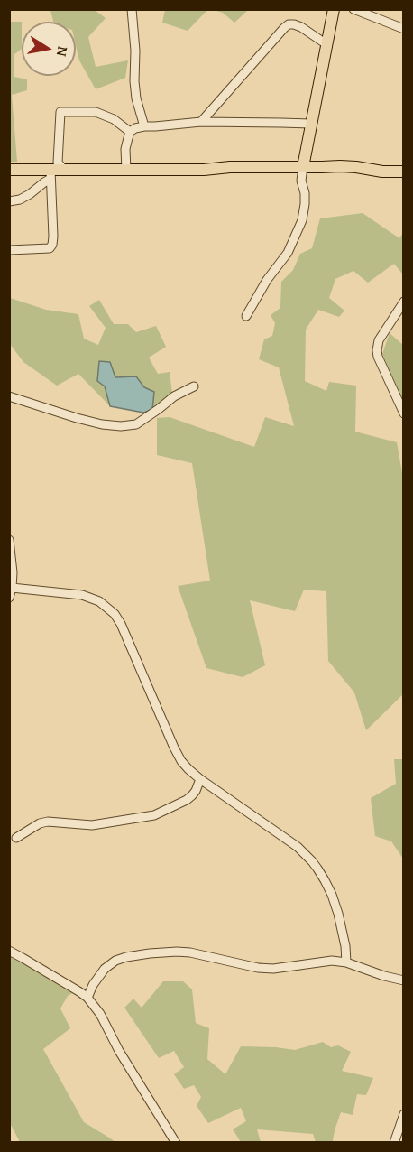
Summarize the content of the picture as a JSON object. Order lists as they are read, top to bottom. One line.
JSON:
{"north":"right"}
